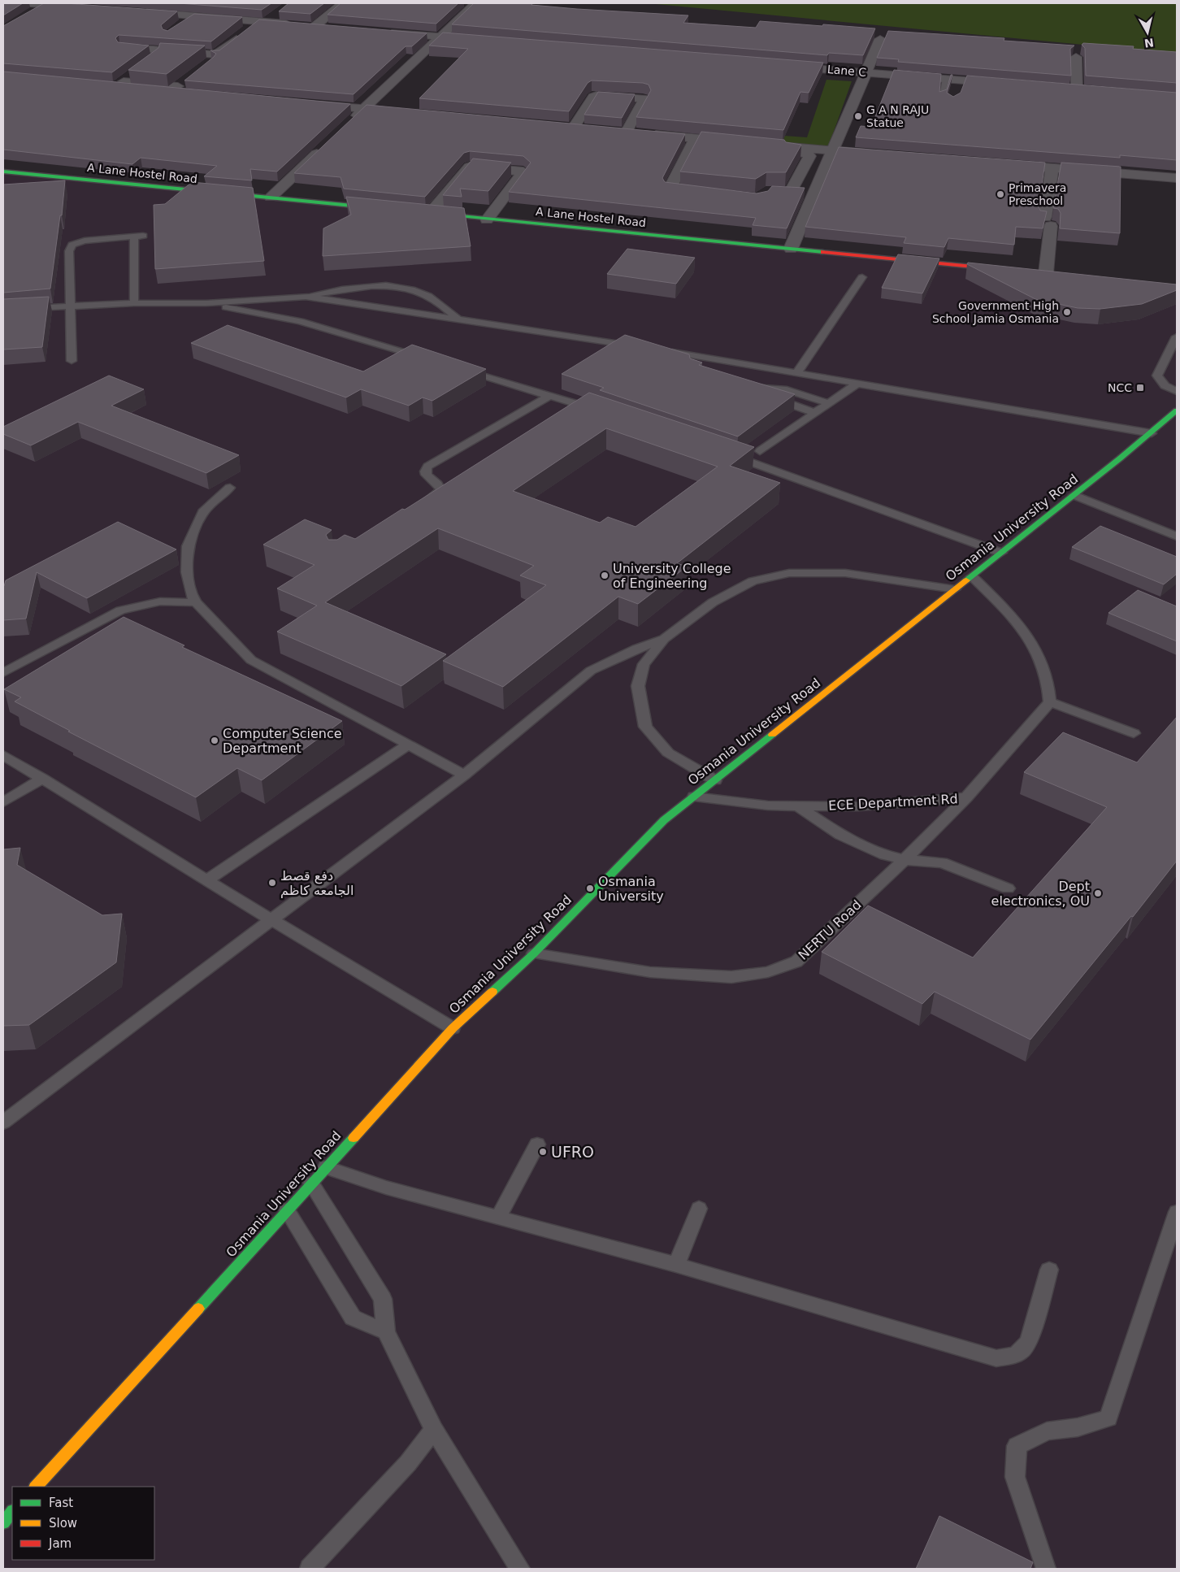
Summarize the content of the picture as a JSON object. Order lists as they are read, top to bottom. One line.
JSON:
{"streets":{"main road":["A Lane Hostel Road","Osmania University Road"],"street":["Lane C"],"lane":["ECE Department Rd","NERTU Road"]},"crossings":[["Osmania University Road","ECE Department Rd"],["Osmania University Road","NERTU Road"],["ECE Department Rd","NERTU Road"]],"places":{"other":["G A N RAJU Statue","Primavera Preschool","Government High School Jamia Osmania","University College of Engineering","Computer Science Department","دفع قصط الجامعه كاظم","Osmania University","Dept electronics, OU","UFRO"],"transit":["NCC"]},"legend":["Fast","Slow","Jam"],"north":"bottom"}
